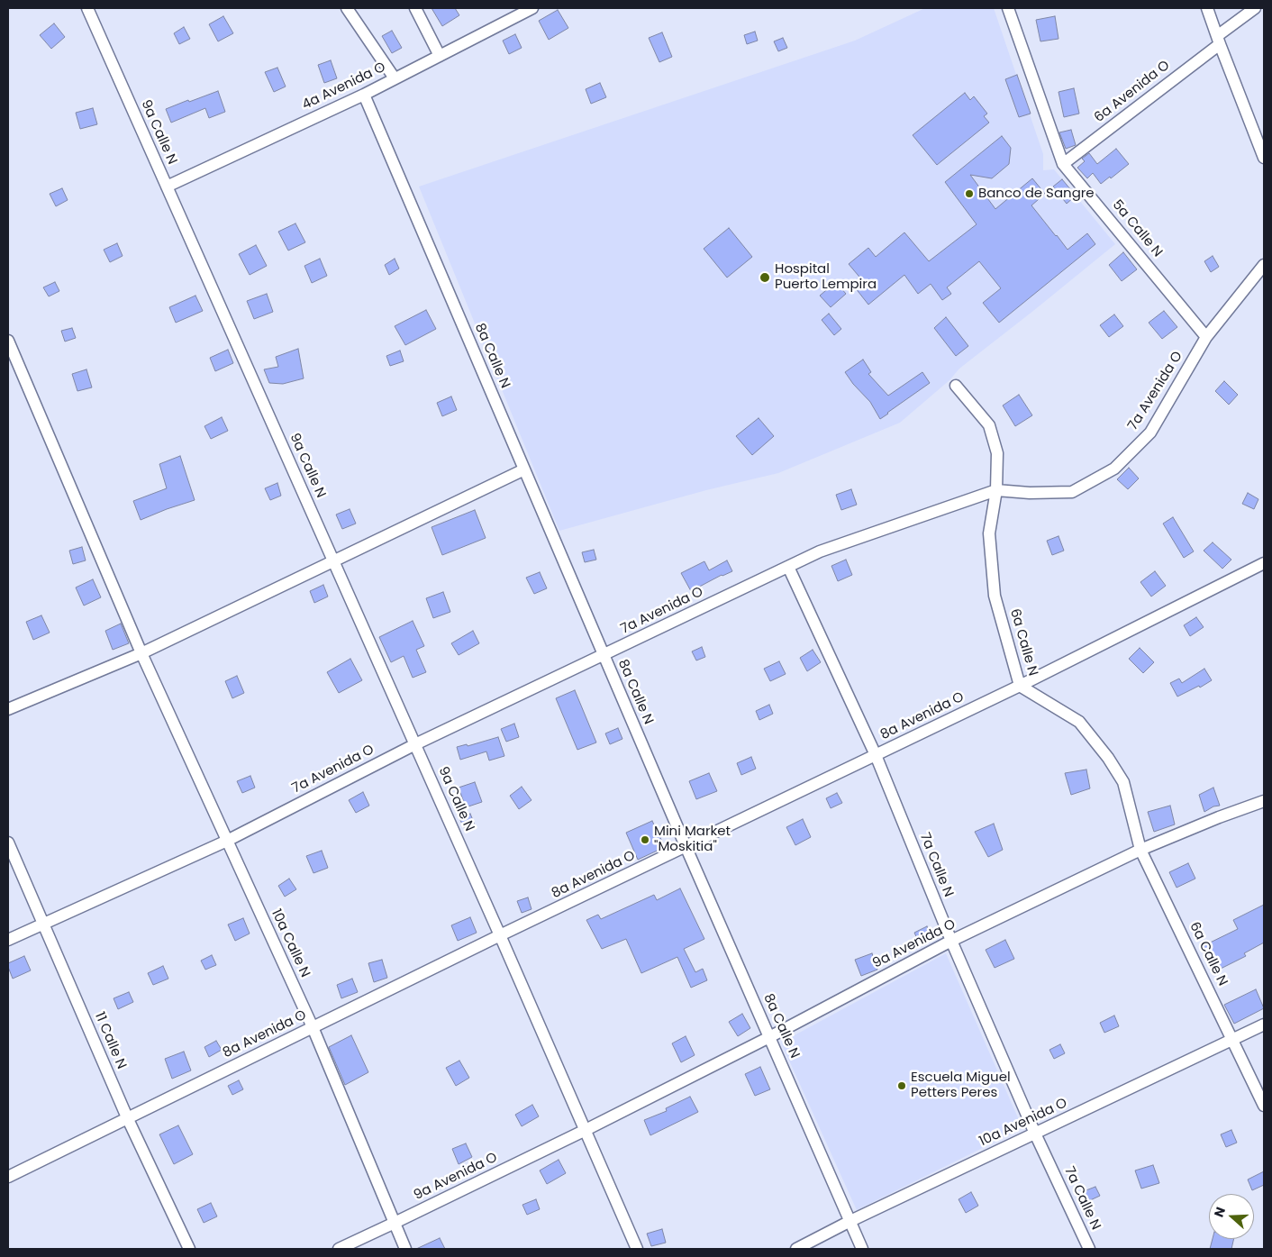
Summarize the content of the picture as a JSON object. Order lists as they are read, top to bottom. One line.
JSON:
{"streets":{"street":["4a Avenida O","6a Avenida O","9a Calle N","5a Calle N","8a Calle N","7a Avenida O","6a Calle N","8a Avenida O","7a Calle N","10a Calle N","9a Avenida O","11 Calle N","10a Avenida O"]},"crossings":[["4a Avenida O","9a Calle N"],["4a Avenida O","8a Calle N"],["6a Avenida O","5a Calle N"],["9a Calle N","7a Avenida O"],["9a Calle N","8a Avenida O"],["5a Calle N","7a Avenida O"],["8a Calle N","7a Avenida O"],["8a Calle N","8a Avenida O"],["8a Calle N","9a Avenida O"],["8a Calle N","10a Avenida O"],["7a Avenida O","6a Calle N"],["7a Avenida O","7a Calle N"],["7a Avenida O","10a Calle N"],["7a Avenida O","11 Calle N"],["6a Calle N","8a Avenida O"],["6a Calle N","9a Avenida O"],["6a Calle N","10a Avenida O"],["8a Avenida O","7a Calle N"],["8a Avenida O","10a Calle N"],["8a Avenida O","11 Calle N"],["7a Calle N","9a Avenida O"],["7a Calle N","10a Avenida O"],["10a Calle N","9a Avenida O"]],"places":["Banco de Sangre","Hospital Puerto Lempira","Mini Market \"Moskitia\"","Escuela Miguel Petters Peres"],"north":"left"}
